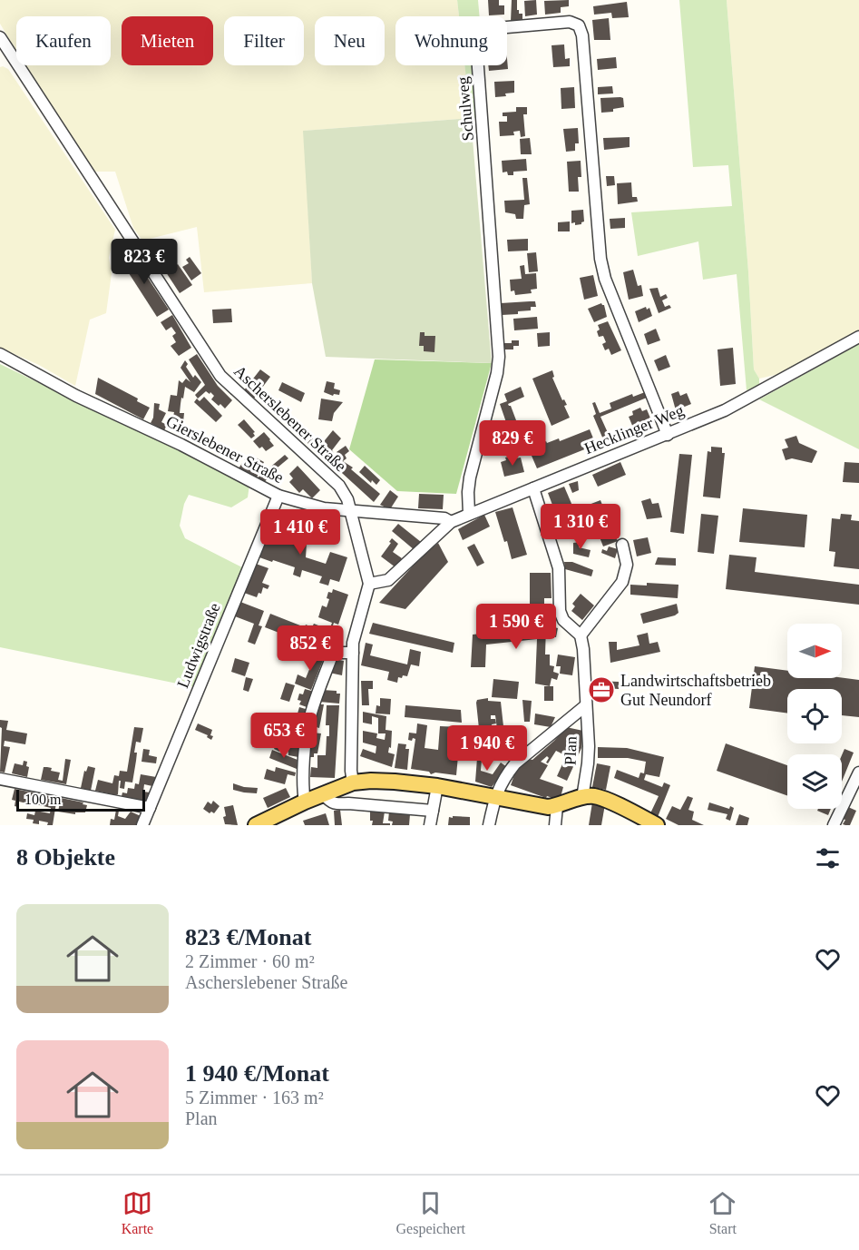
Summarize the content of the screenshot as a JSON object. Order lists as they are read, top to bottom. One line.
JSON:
{"streets":{"street":["Schulweg","Ascherslebener Straße","Hecklinger Weg","Gierslebener Straße","Ludwigstraße","Plan"]},"crossings":[["Schulweg","Hecklinger Weg"],["Ascherslebener Straße","Hecklinger Weg"],["Ascherslebener Straße","Gierslebener Straße"],["Hecklinger Weg","Gierslebener Straße"],["Gierslebener Straße","Ludwigstraße"]],"places":{"office":["Landwirtschaftsbetrieb Gut Neundorf"]},"scale_bar":"100 m","north":"right","page":{"chip":["Kaufen","Mieten","Filter","Neu","Wohnung"],"price":["823 €","829 €","1 310 €","1 410 €","1 590 €","852 €","653 €","1 940 €"],"scale":"100 m","heading":"8 Objekte","list":[{"name":"823 €/Monat","note":"2 Zimmer · 60 m² · Ascherslebener Straße"},{"name":"1 940 €/Monat","note":"5 Zimmer · 163 m² · Plan"}],"tabs":["Karte","Gespeichert","Start"]}}
